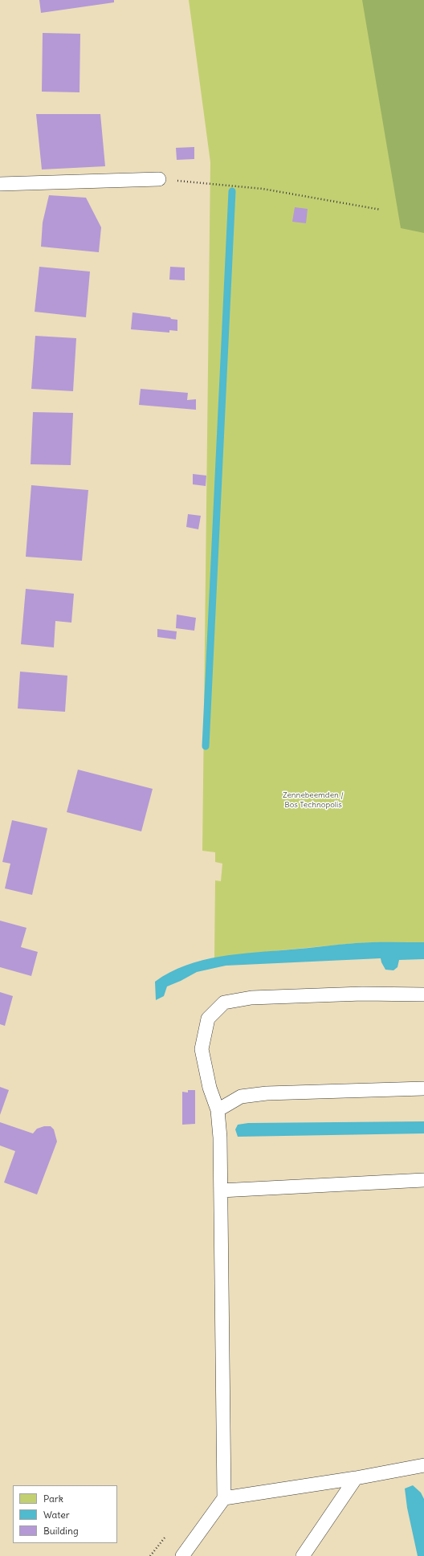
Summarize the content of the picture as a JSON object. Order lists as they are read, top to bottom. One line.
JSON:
{"parks":["Zennebeemden / Bos Technopolis"],"legend":["Park","Water","Building"]}
